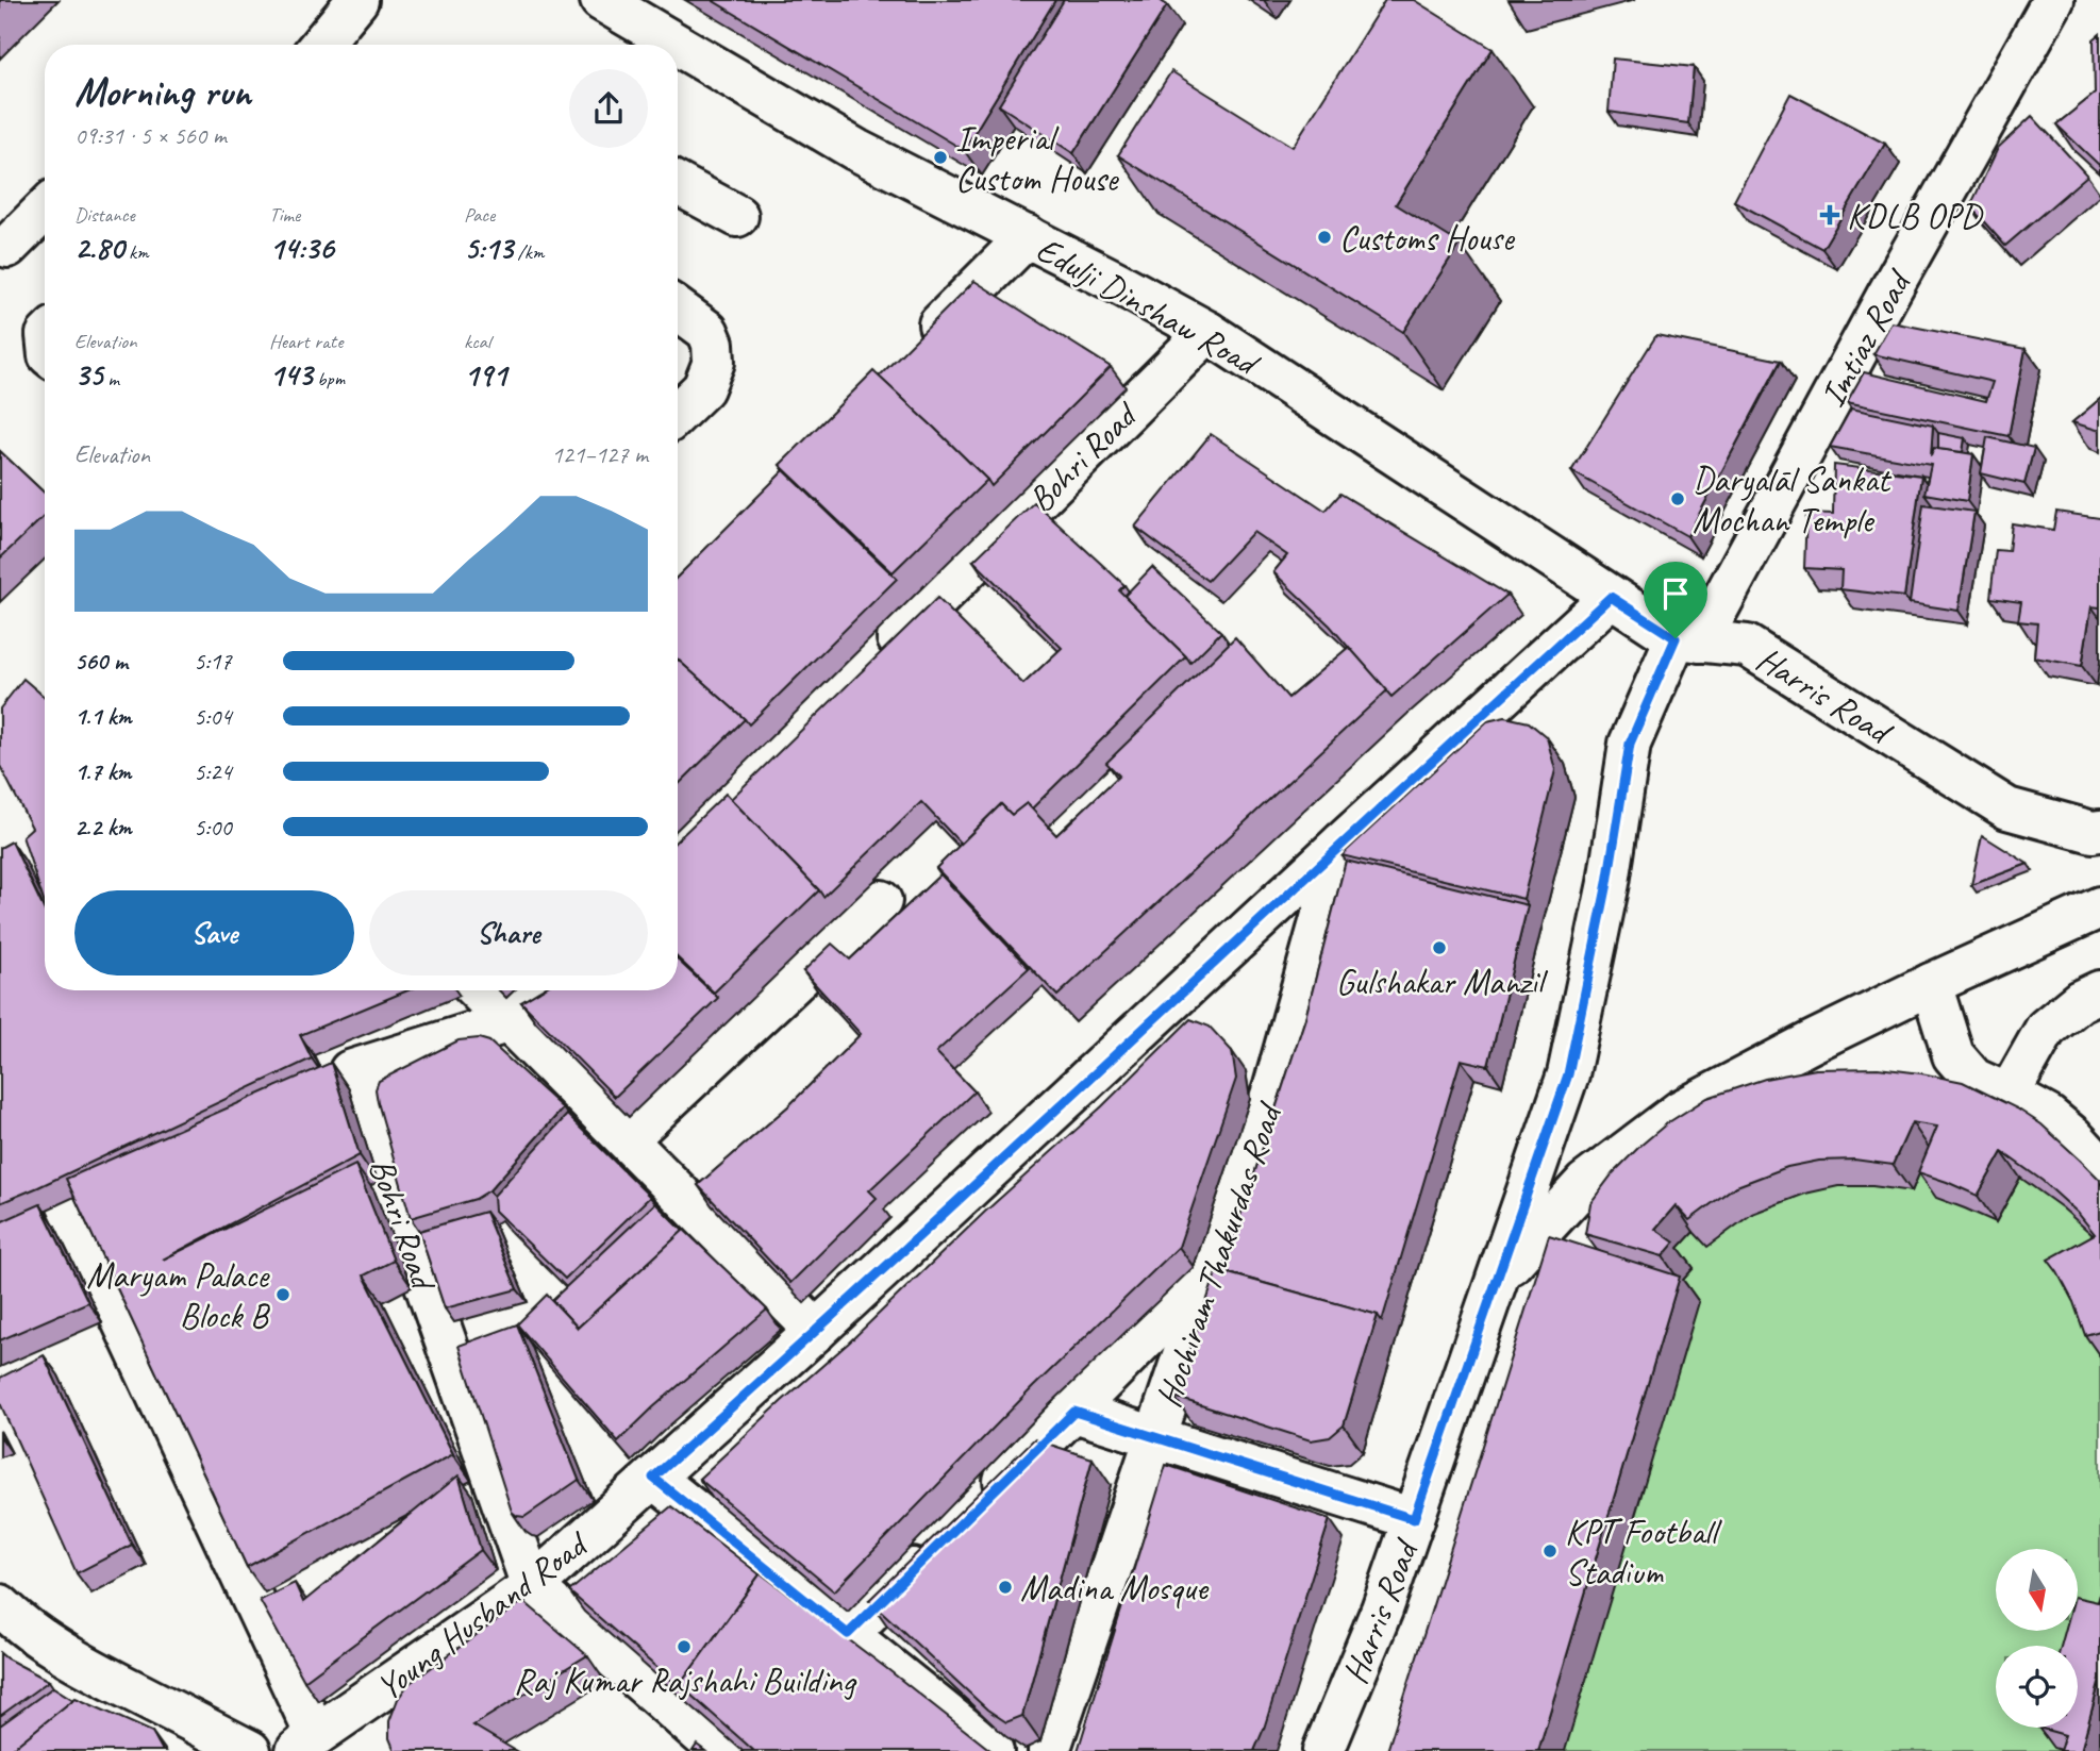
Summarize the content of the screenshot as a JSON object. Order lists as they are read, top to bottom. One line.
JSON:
{"streets":{"street":["Edulji Dinshaw Road","Imtiaz Road","Bohri Road","Harris Road","Hochiram Thakurdas Road","Young Husband Road"]},"crossings":[["Edulji Dinshaw Road","Imtiaz Road"],["Edulji Dinshaw Road","Bohri Road"],["Edulji Dinshaw Road","Harris Road"],["Edulji Dinshaw Road","Young Husband Road"],["Imtiaz Road","Harris Road"],["Bohri Road","Young Husband Road"],["Hochiram Thakurdas Road","Young Husband Road"]],"places":{"other":["Imperial Custom House","Customs House","Daryalāl Sankat Mochan Temple","Gulshakar Manzil","Maryam Palace Block B","KPT Football Stadium","Madina Mosque","Raj Kumar Rajshahi Building"],"health":["KDLB OPD"]},"north":"bottom","page":{"heading":["Morning run","09:31 · 5 × 560 m"],"stats":[["Distance","2.80 km"],["Time","14:36"],["Pace","5:13 /km"],["Elevation","35 m"],["Heart rate","143 bpm"],["kcal","191"]],"chart":["Elevation","121–127 m"],"list":[{"name":"560 m","note":"5:17"},{"name":"1.1 km","note":"5:04"},{"name":"1.7 km","note":"5:24"},{"name":"2.2 km","note":"5:00"}],"buttons":["Save","Share"]}}
